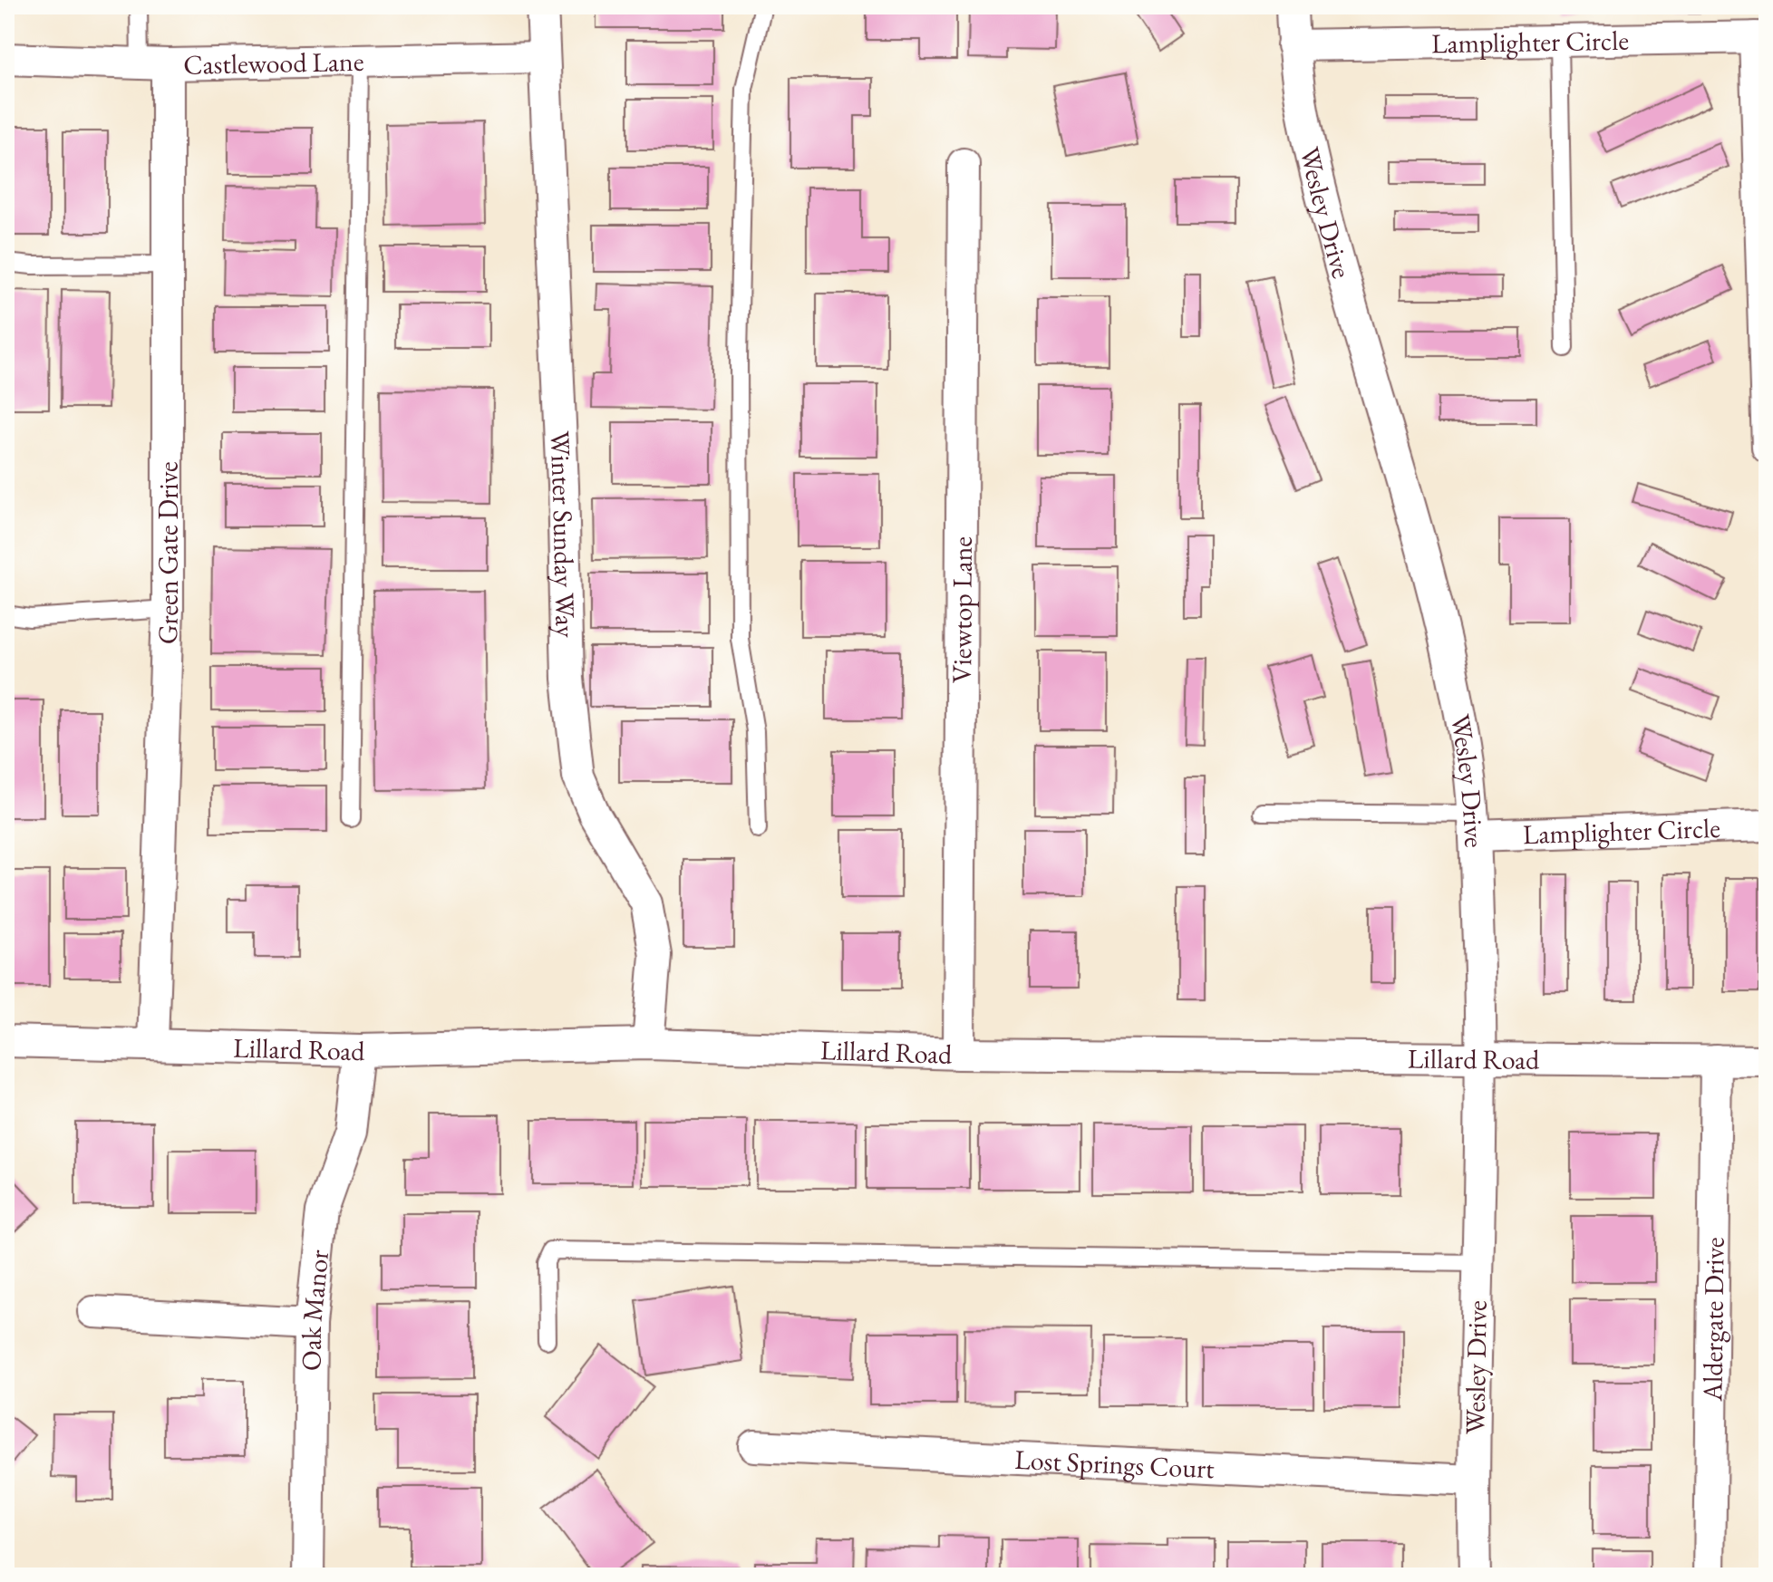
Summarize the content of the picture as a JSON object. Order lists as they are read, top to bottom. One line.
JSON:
{"streets":{"street":["Lamplighter Circle","Castlewood Lane","Wesley Drive","Winter Sunday Way","Green Gate Drive","Viewtop Lane","Lillard Road","Oak Manor","Aldergate Drive","Lost Springs Court"]},"crossings":[["Lamplighter Circle","Wesley Drive"],["Castlewood Lane","Winter Sunday Way"],["Castlewood Lane","Green Gate Drive"],["Wesley Drive","Lillard Road"],["Wesley Drive","Lost Springs Court"],["Winter Sunday Way","Lillard Road"],["Green Gate Drive","Lillard Road"],["Viewtop Lane","Lillard Road"],["Lillard Road","Oak Manor"],["Lillard Road","Aldergate Drive"]]}
